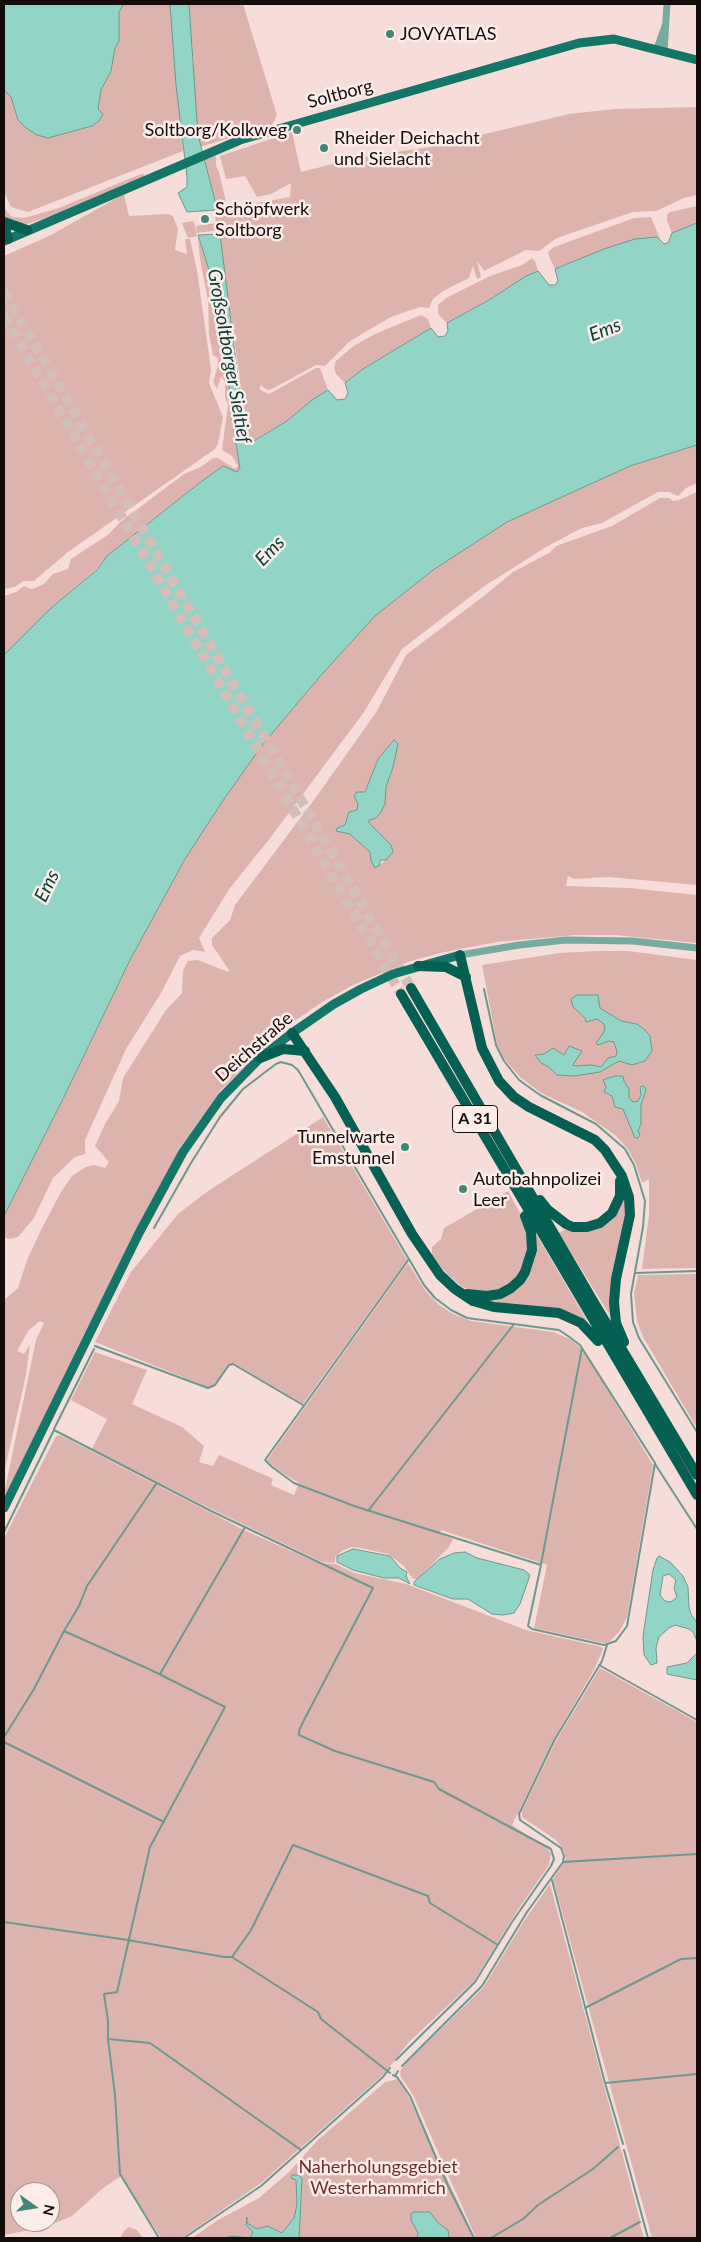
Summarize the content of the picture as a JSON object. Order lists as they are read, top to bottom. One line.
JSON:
{"streets":{"highway":["A 31"],"main road":["Soltborg","Deichstraße"]},"water":["Ems","Großsoltborger Sieltief"],"parks":["Naherholungsgebiet Westerhammrich"],"places":["JOVYATLAS","Soltborg/Kolkweg","Rheider Deichacht und Sielacht","Schöpfwerk Soltborg","Tunnelwarte Emstunnel","Autobahnpolizei Leer"],"north":"right"}
